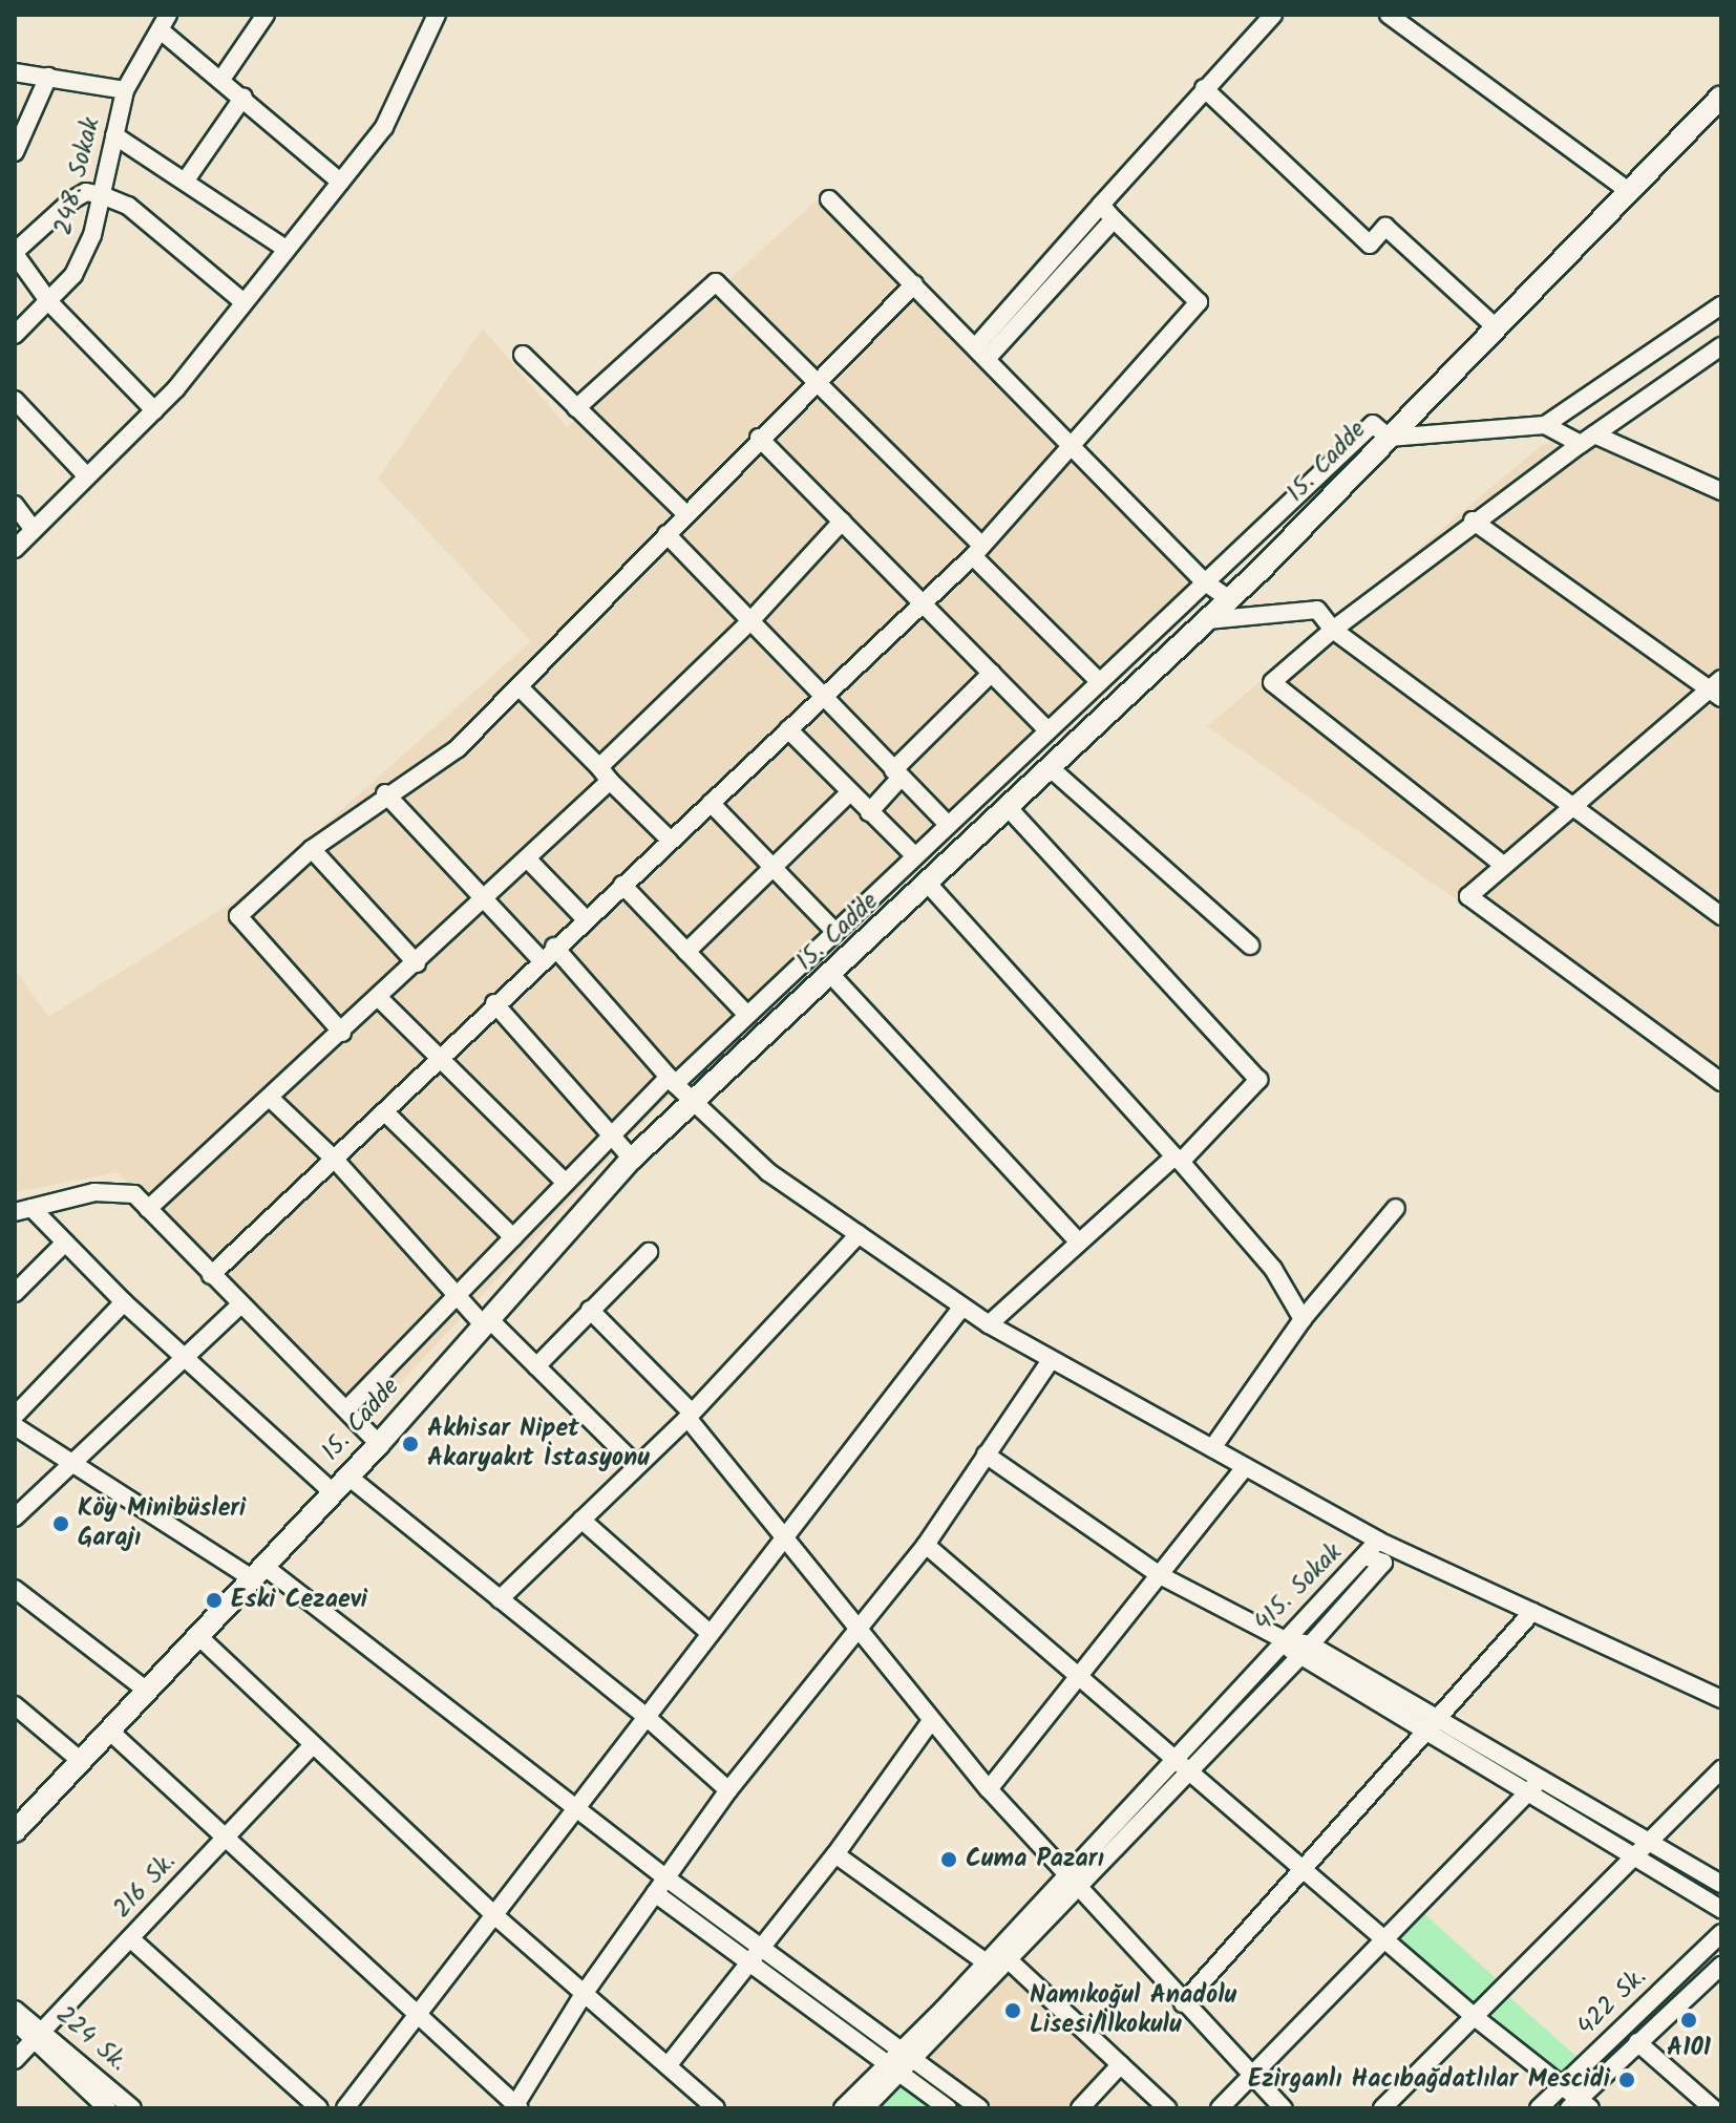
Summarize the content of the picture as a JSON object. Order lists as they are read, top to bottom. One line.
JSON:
{"streets":{"main road":["15. Cadde"],"street":["248. Sokak","415. Sokak","216 Sk.","422 Sk.","224 Sk."]},"crossings":[["216 Sk.","224 Sk."]],"places":["Akhisar Nipet Akaryakıt İstasyonu","Köy Minibüsleri Garajı","Eski Cezaevi","Cuma Pazarı","Namıkoğul Anadolu Lisesi/İlkokulu","A101","Ezirganlı Hacıbağdatlılar Mescidi"]}
